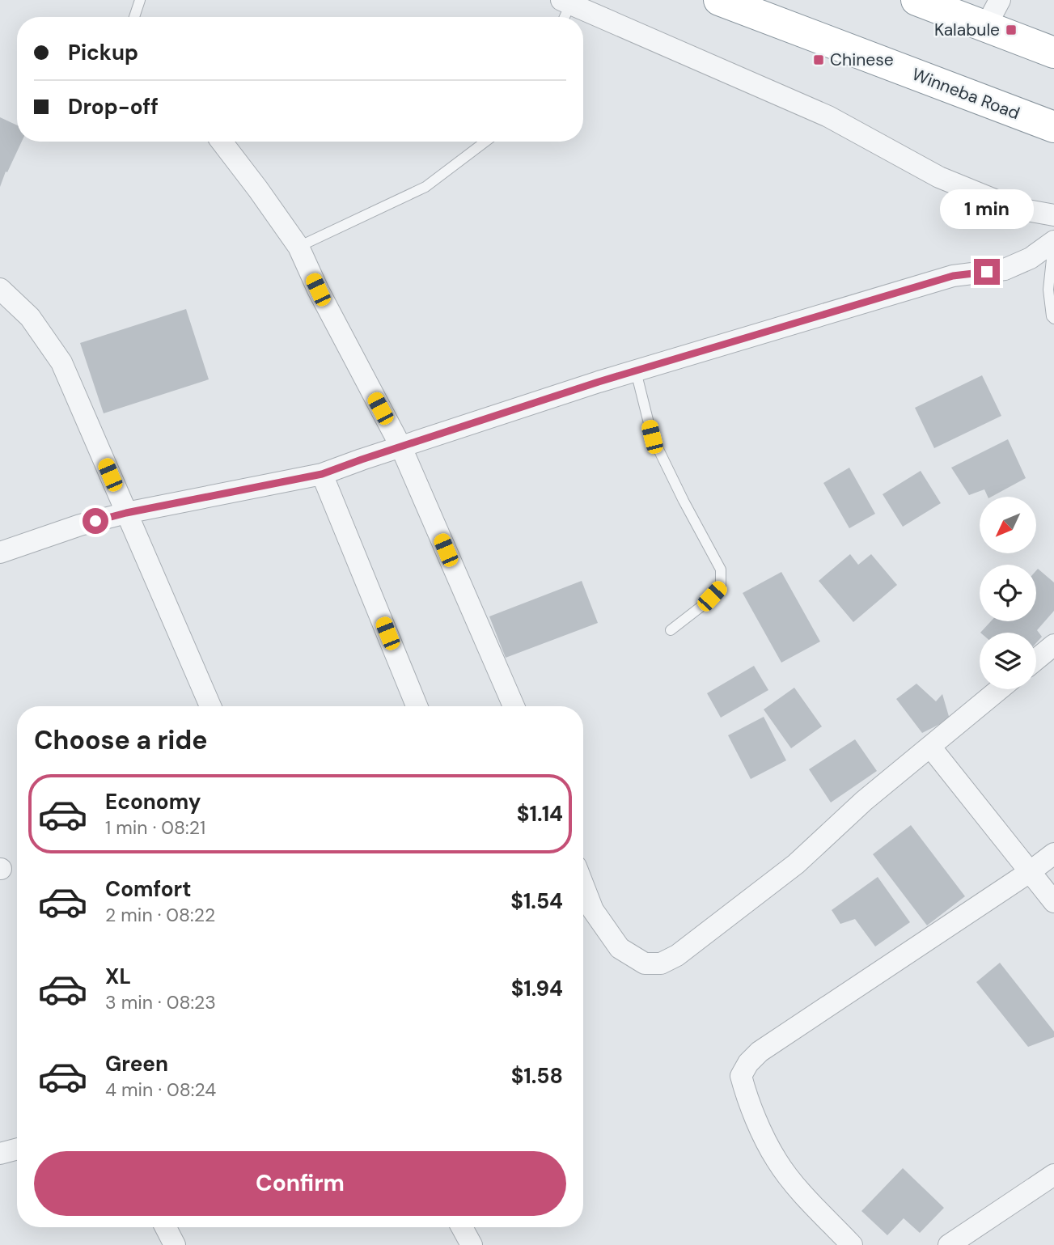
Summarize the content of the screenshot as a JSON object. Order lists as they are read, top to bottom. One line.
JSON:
{"streets":{"highway":["Winneba Road"]},"places":{"transit":["Kalabule","Chinese"]},"north":"bottom left","page":{"banner":["Pickup","Drop-off"],"bubble":"1 min","heading":"Choose a ride","list":[{"name":"Economy","note":"1 min · 08:21","value":"$1.14"},{"name":"Comfort","note":"2 min · 08:22","value":"$1.54"},{"name":"XL","note":"3 min · 08:23","value":"$1.94"},{"name":"Green","note":"4 min · 08:24","value":"$1.58"}],"buttons":"Confirm"}}
